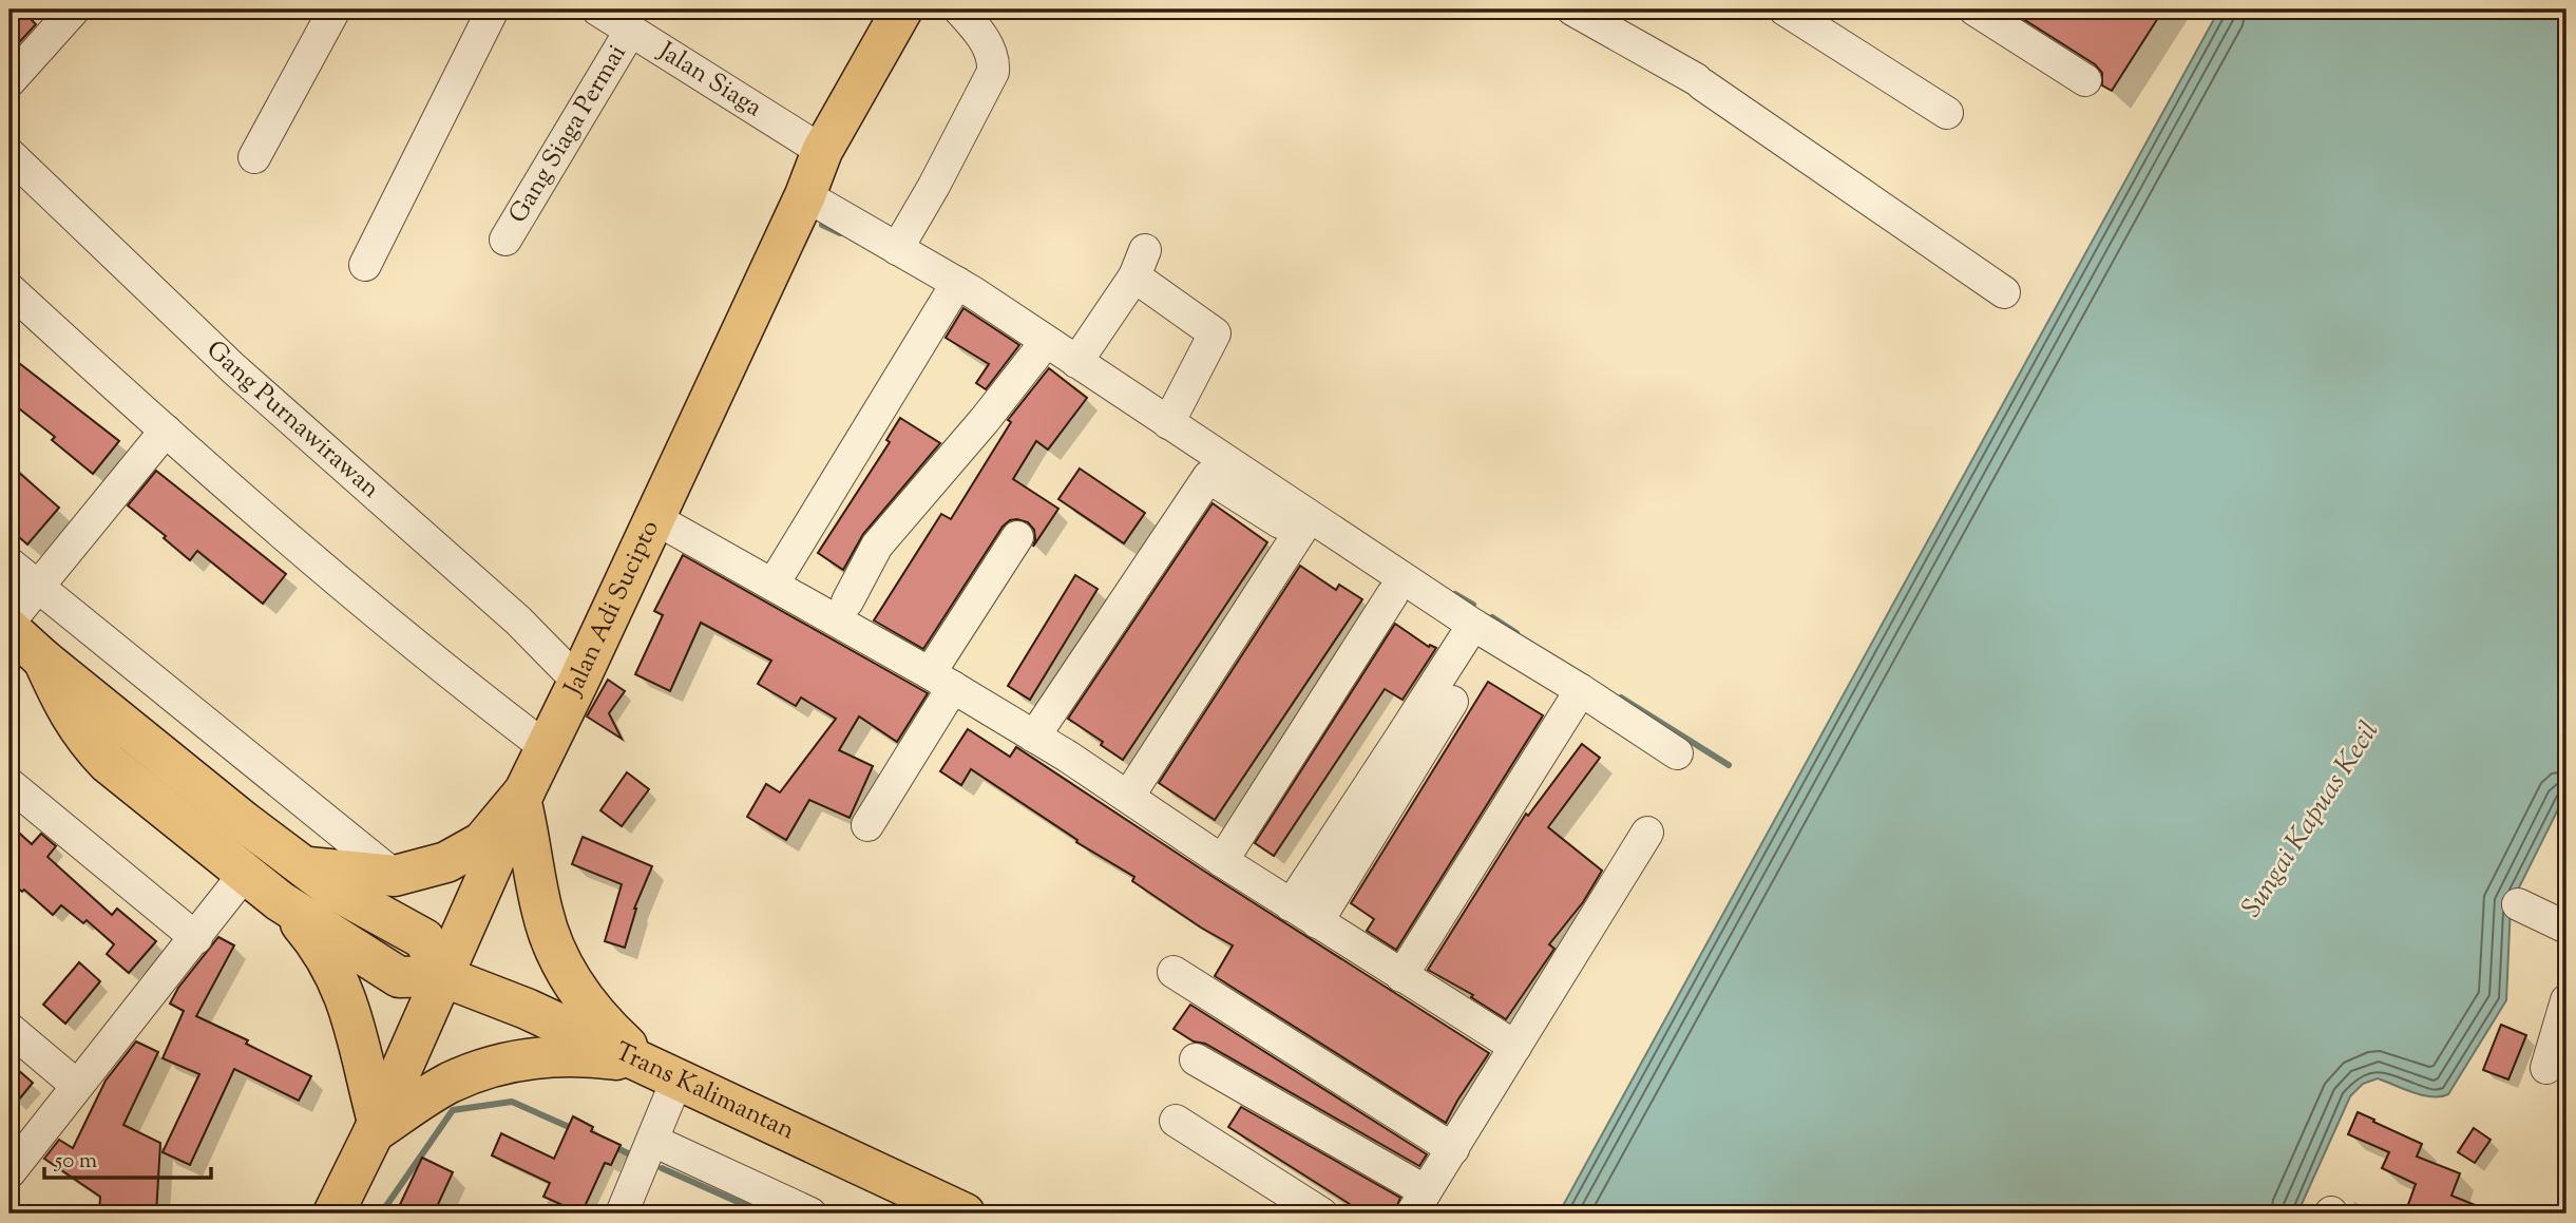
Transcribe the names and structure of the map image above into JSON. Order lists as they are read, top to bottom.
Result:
{
  "streets": {
    "main road": ["Jalan Adi Sucipto", "Trans Kalimantan"],
    "street": ["Jalan Siaga", "Gang Siaga Permai", "Gang Purnawirawan"]
  },
  "crossings": [
    ["Jalan Siaga", "Gang Siaga Permai"],
    ["Jalan Siaga", "Jalan Adi Sucipto"],
    ["Gang Purnawirawan", "Jalan Adi Sucipto"],
    ["Jalan Adi Sucipto", "Trans Kalimantan"]
  ],
  "water": ["Sungai Kapuas Kecil"],
  "scale_bar": "50 m"
}
